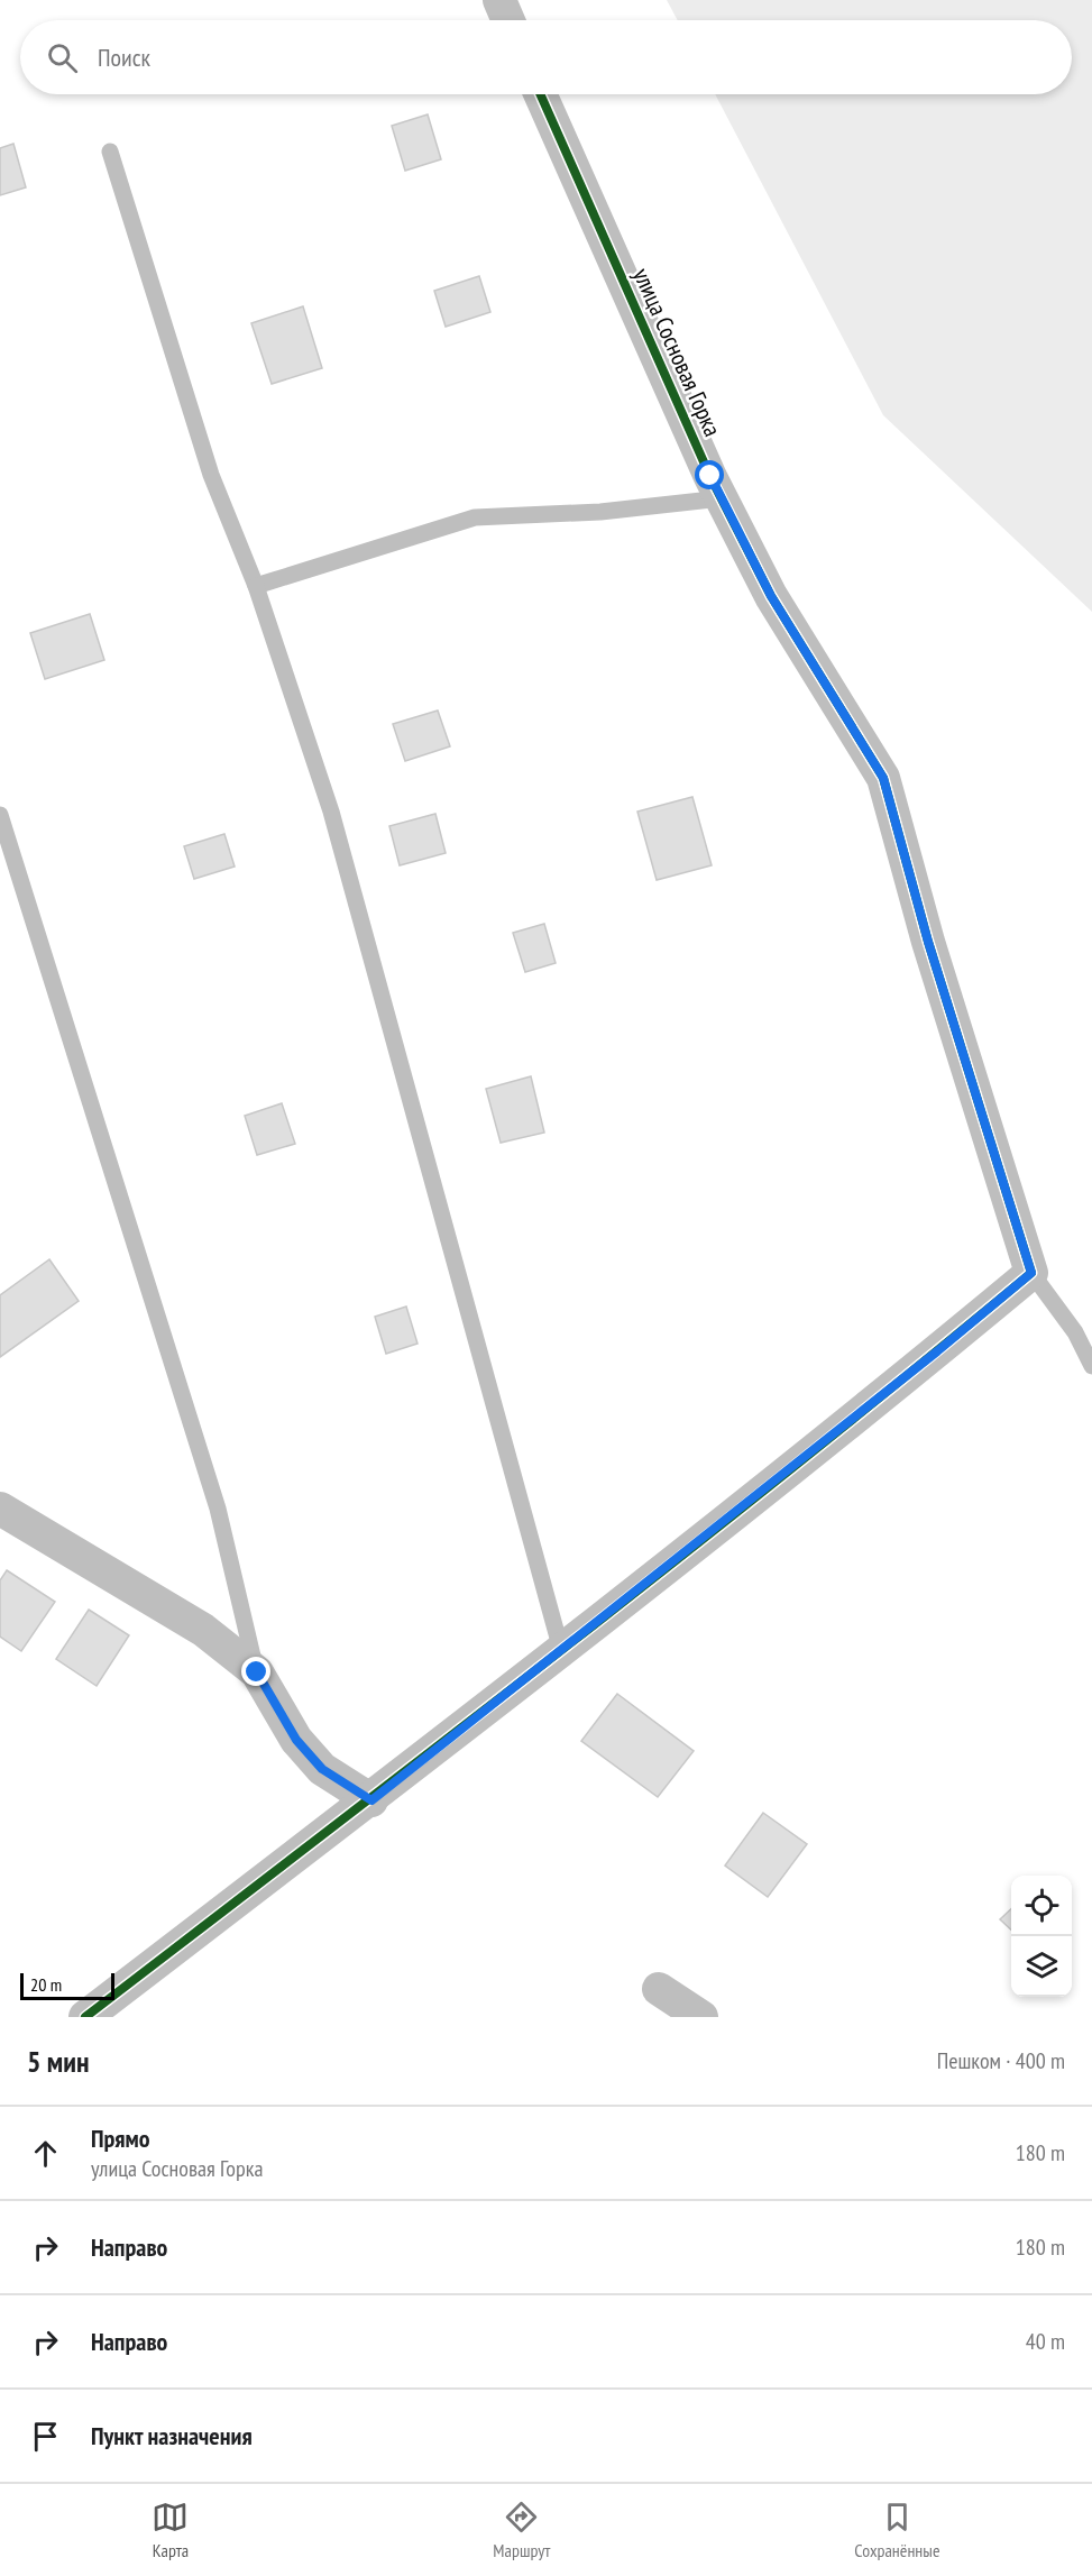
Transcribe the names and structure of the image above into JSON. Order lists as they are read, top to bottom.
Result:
{
  "streets": {
    "street": ["улица Сосновая Горка"]
  },
  "scale_bar": "20 m",
  "page": {
    "search": "Поиск",
    "scale": "20 m",
    "heading": ["5 мин", "Пешком · 400 m"],
    "list": [
      ["Прямо", "улица Сосновая Горка", "180 m"],
      ["Направо", "180 m"],
      ["Направо", "40 m"],
      "Пункт назначения"
    ],
    "nav": ["Карта", "Маршрут", "Сохранённые"]
  }
}
